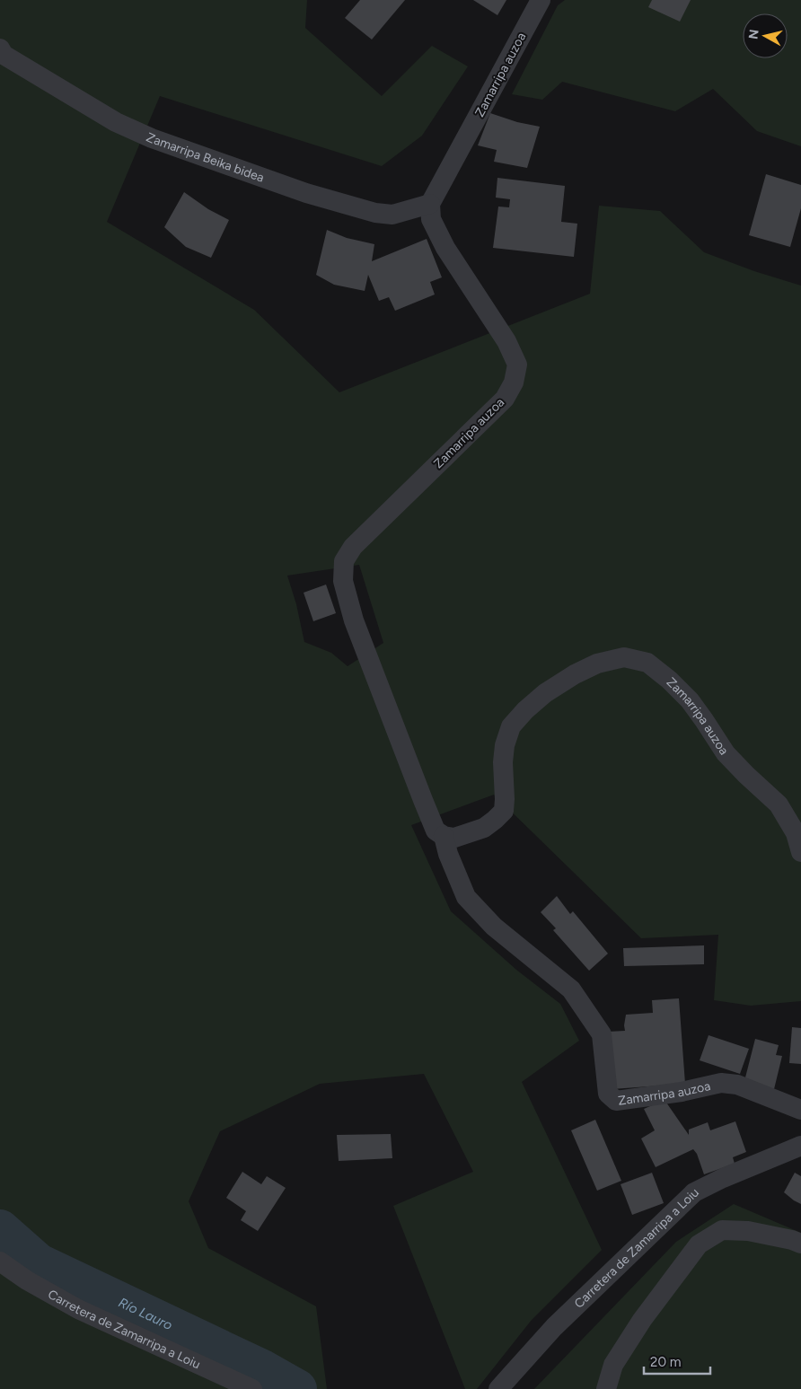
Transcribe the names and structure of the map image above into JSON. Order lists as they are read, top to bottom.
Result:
{
  "streets": {
    "street": ["Zamarripa auzoa", "Zamarripa Beika bidea", "Carretera de Zamarripa a Loiu"]
  },
  "crossings": [
    ["Zamarripa auzoa", "Zamarripa Beika bidea"]
  ],
  "water": ["Río Lauro"],
  "scale_bar": "20 m",
  "north": "left"
}
